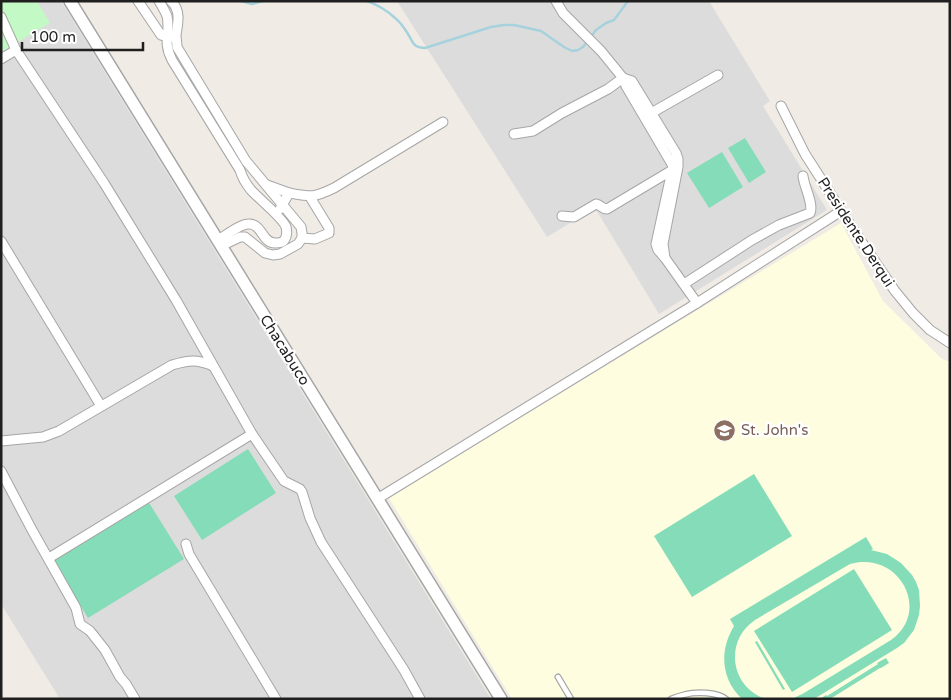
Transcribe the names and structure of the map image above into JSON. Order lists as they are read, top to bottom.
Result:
{
  "streets": {
    "street": ["Presidente Derqui", "Chacabuco"]
  },
  "places": {
    "school or university": ["St. John's"]
  },
  "scale_bar": "100 m"
}
